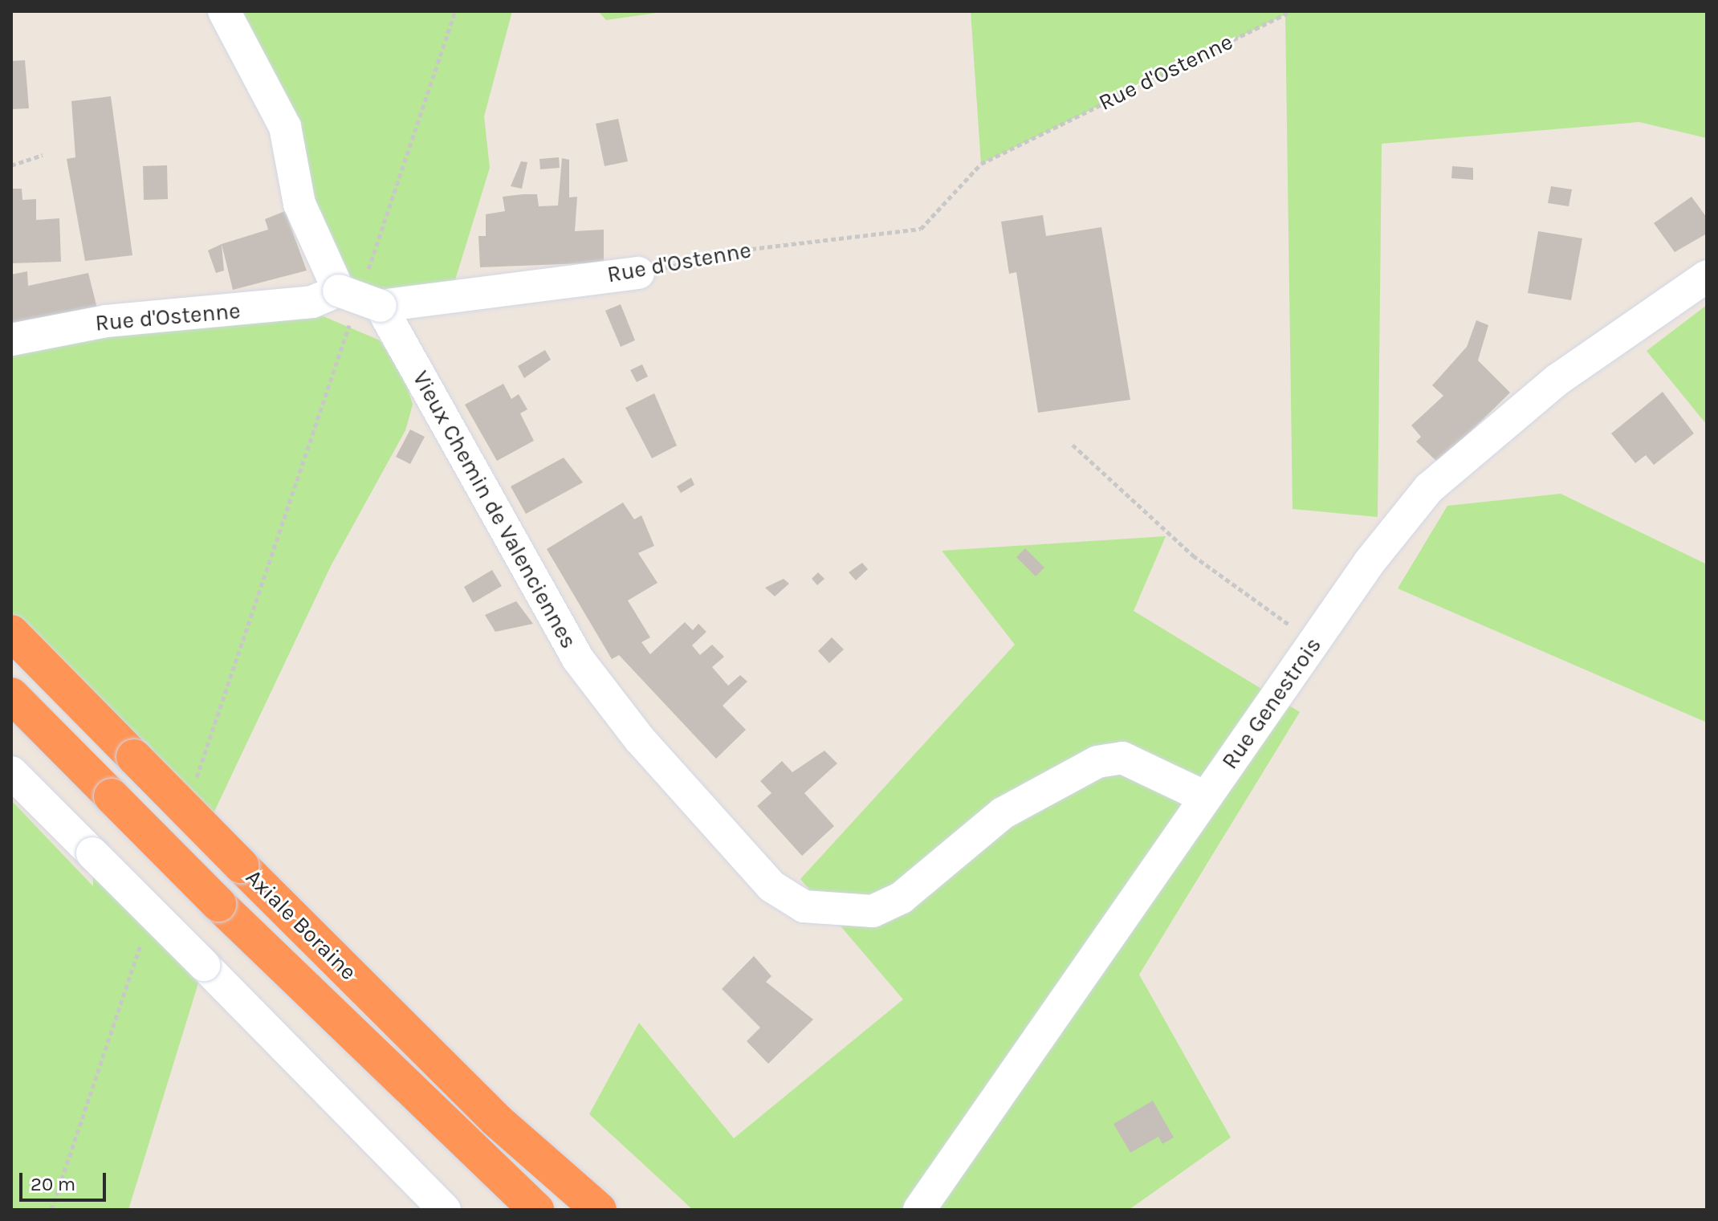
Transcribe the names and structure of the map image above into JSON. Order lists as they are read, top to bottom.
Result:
{
  "streets": {
    "highway": ["Axiale Boraine"],
    "street": ["Rue d'Ostenne", "Vieux Chemin de Valenciennes", "Rue Genestrois"]
  },
  "crossings": [
    ["Rue d'Ostenne", "Vieux Chemin de Valenciennes"],
    ["Vieux Chemin de Valenciennes", "Rue Genestrois"]
  ],
  "scale_bar": "20 m"
}
